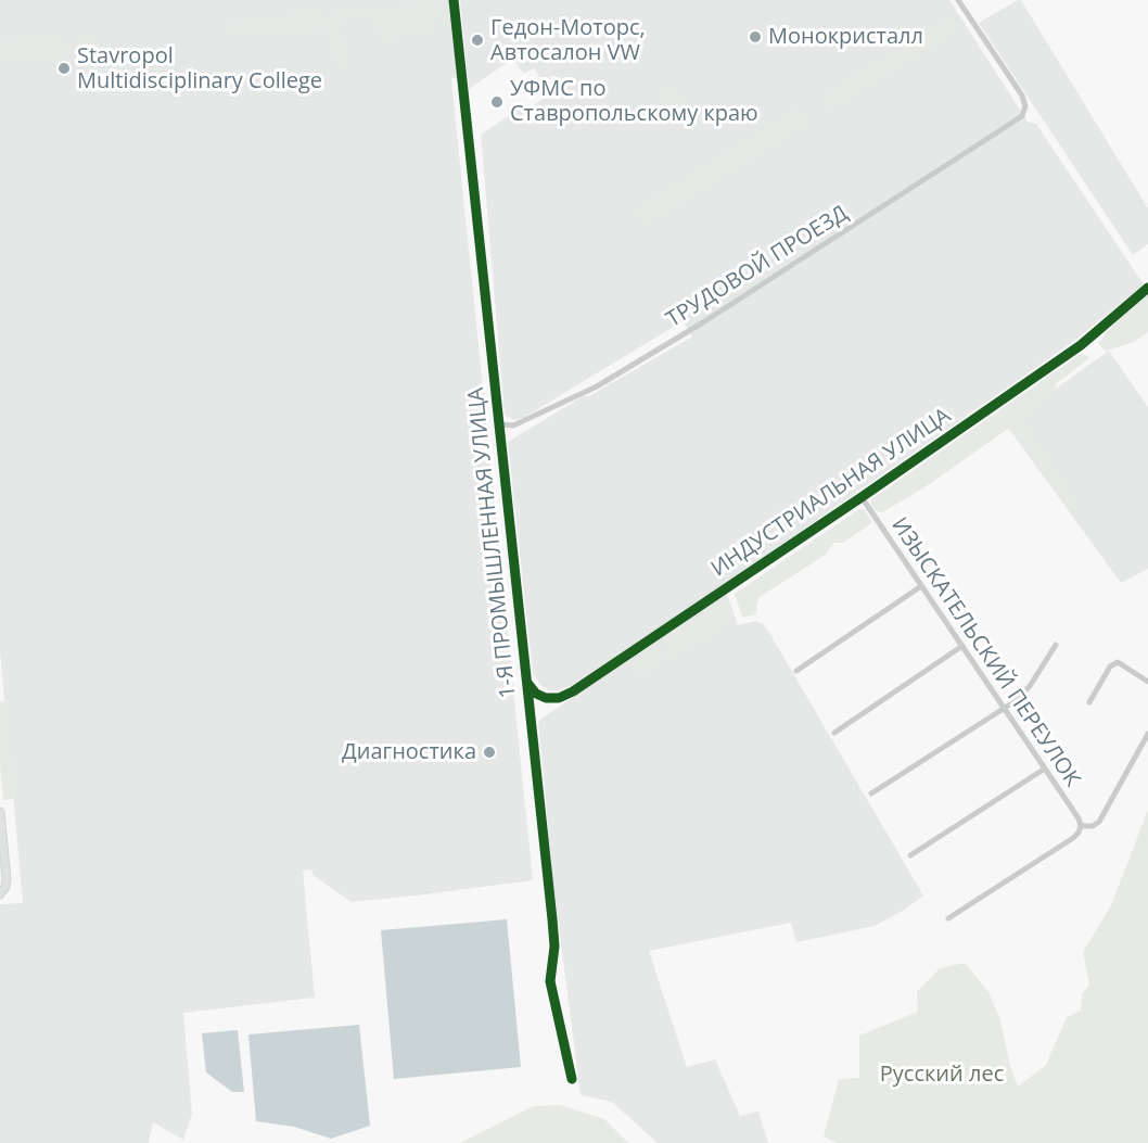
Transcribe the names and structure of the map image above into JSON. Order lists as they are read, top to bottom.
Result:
{
  "streets": {
    "street": [
      "ТРУДОВОЙ ПРОЕЗД",
      "ИНДУСТРИАЛЬНАЯ УЛИЦА",
      "1-Я ПРОМЫШЛЕННАЯ УЛИЦА",
      "ИЗЫСКАТЕЛЬСКИЙ ПЕРЕУЛОК"
    ]
  },
  "crossings": [
    ["ТРУДОВОЙ ПРОЕЗД", "1-Я ПРОМЫШЛЕННАЯ УЛИЦА"],
    ["ИНДУСТРИАЛЬНАЯ УЛИЦА", "1-Я ПРОМЫШЛЕННАЯ УЛИЦА"],
    ["ИНДУСТРИАЛЬНАЯ УЛИЦА", "ИЗЫСКАТЕЛЬСКИЙ ПЕРЕУЛОК"]
  ],
  "parks": ["Русский лес"],
  "places": [
    "Монокристалл",
    "Гедон-Моторс, Автосалон VW",
    "Stavropol Multidisciplinary College",
    "УФМС по Ставропольскому краю",
    "Диагностика"
  ]
}
